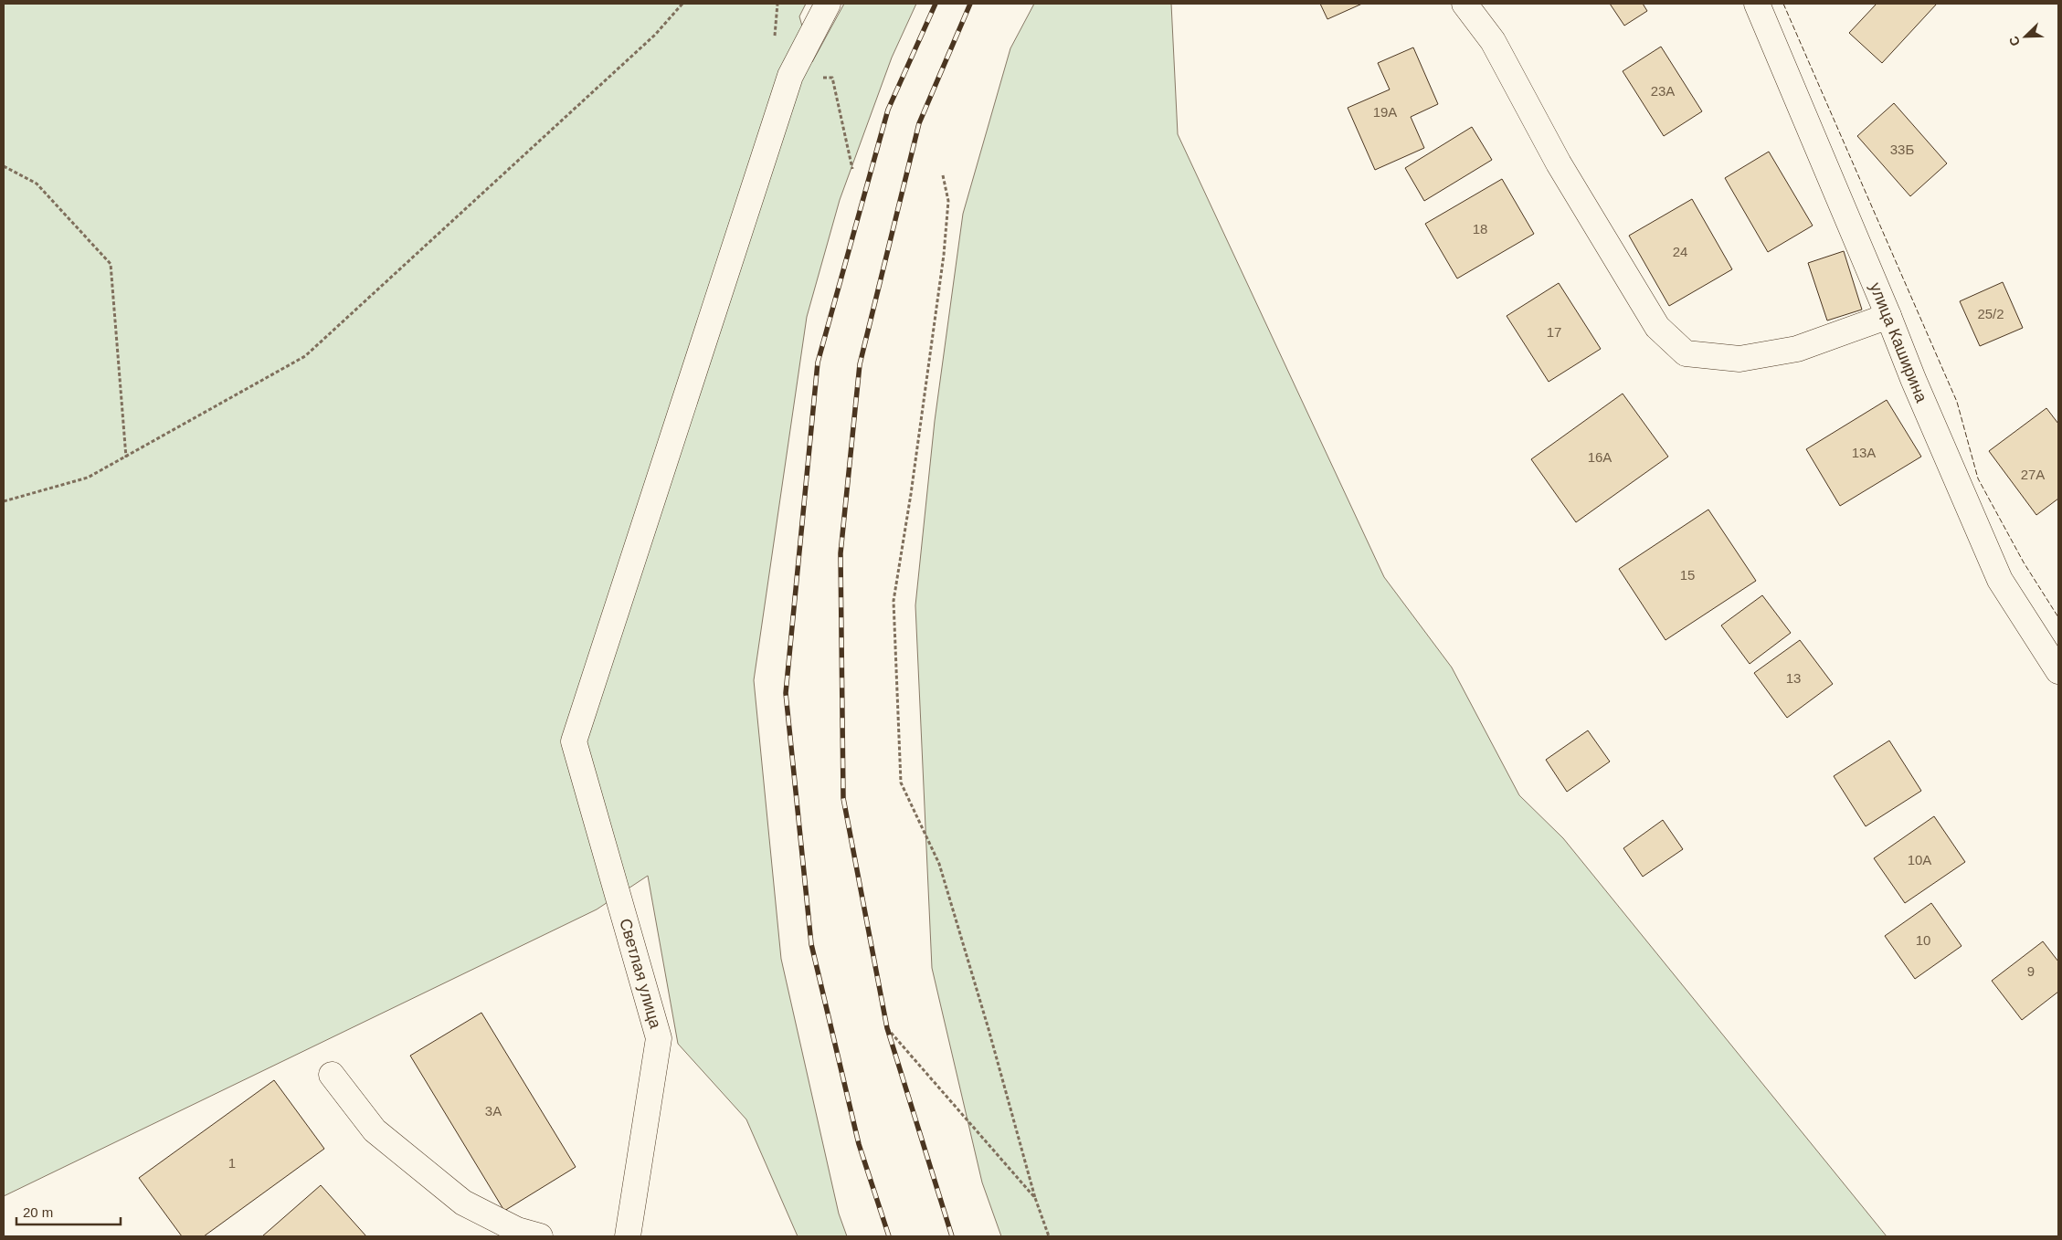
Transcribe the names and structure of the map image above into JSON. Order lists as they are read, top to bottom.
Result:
{
  "streets": {
    "street": ["улица Каширина", "Светлая улица"]
  },
  "house_numbers": [
    "23А",
    "19А",
    "33Б",
    "18",
    "24",
    "25/2",
    "17",
    "13А",
    "16А",
    "27А",
    "15",
    "13",
    "10А",
    "10",
    "9",
    "3А",
    "1"
  ],
  "scale_bar": "20 m",
  "north": "bottom left"
}
